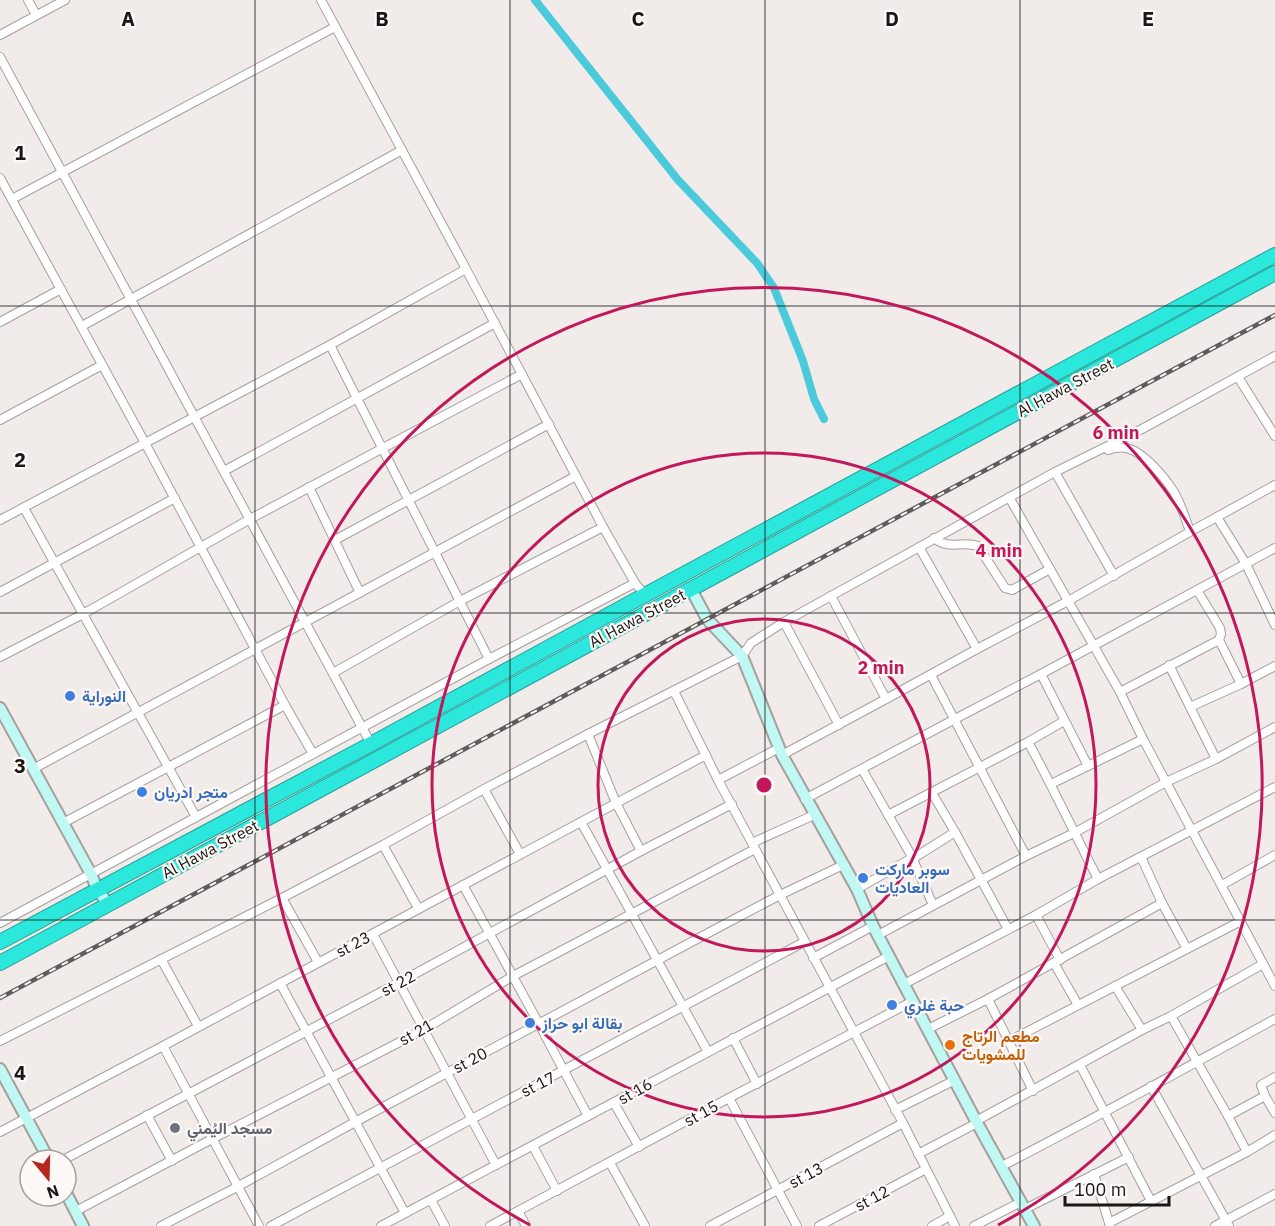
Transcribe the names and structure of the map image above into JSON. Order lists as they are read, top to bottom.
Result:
{
  "streets": {
    "highway": ["Al Hawa Street"],
    "street": [
      "st 23",
      "st 22",
      "st 21",
      "st 20",
      "st 17",
      "st 16",
      "st 15",
      "st 13",
      "st 12"
    ]
  },
  "places": [
    "النوراية",
    "متجر ادريان",
    "سوبر ماركت العاديات",
    "حبة غلري",
    "بقالة ابو حراز",
    "مطعم الرتاج للمشويات",
    "مسجد اليُمني"
  ],
  "scale_bar": "100 m",
  "north": "bottom",
  "grid": {
    "columns": [
      "A",
      "B",
      "C",
      "D",
      "E"
    ],
    "rows": [
      "1",
      "2",
      "3",
      "4"
    ]
  },
  "rings": ["6 min", "4 min", "2 min"]
}
